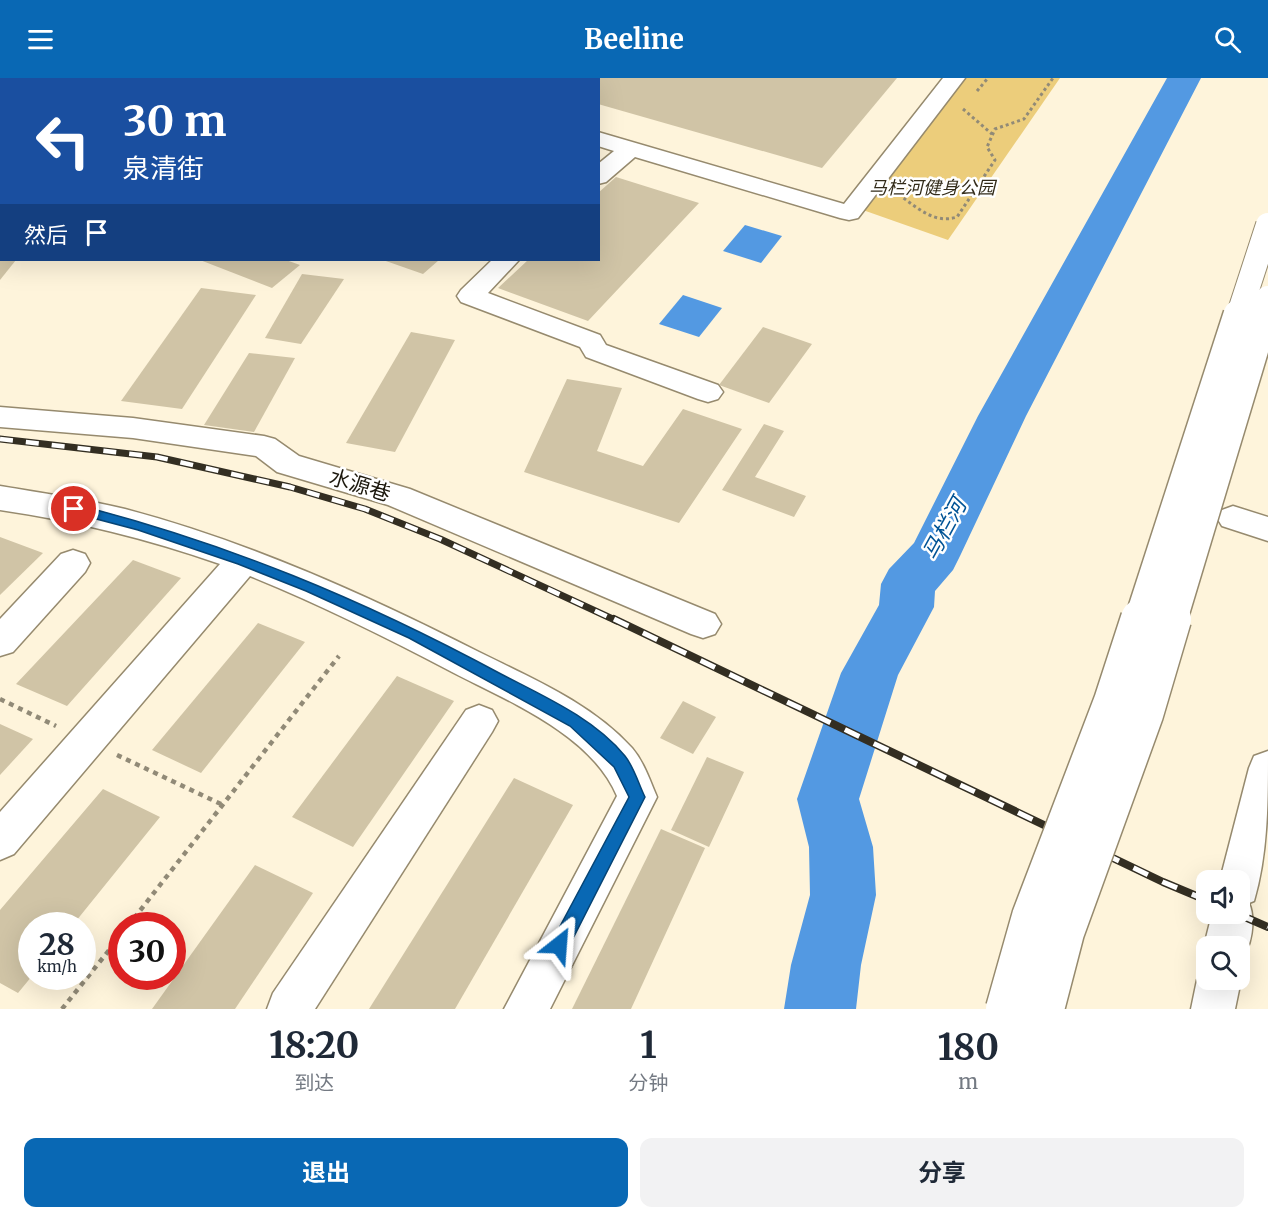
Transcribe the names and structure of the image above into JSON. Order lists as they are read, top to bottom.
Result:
{
  "streets": {
    "main road": ["水源巷"]
  },
  "water": ["马栏河"],
  "parks": ["马栏河健身公园"],
  "page": {
    "header": "Beeline",
    "turn": ["30 m", "泉清街"],
    "then": "然后",
    "speed": "28 km/h",
    "limit": "30",
    "eta": [
      "18:20",
      "到达",
      "1",
      "分钟",
      "180",
      "m"
    ],
    "buttons": ["退出", "分享"]
  }
}
